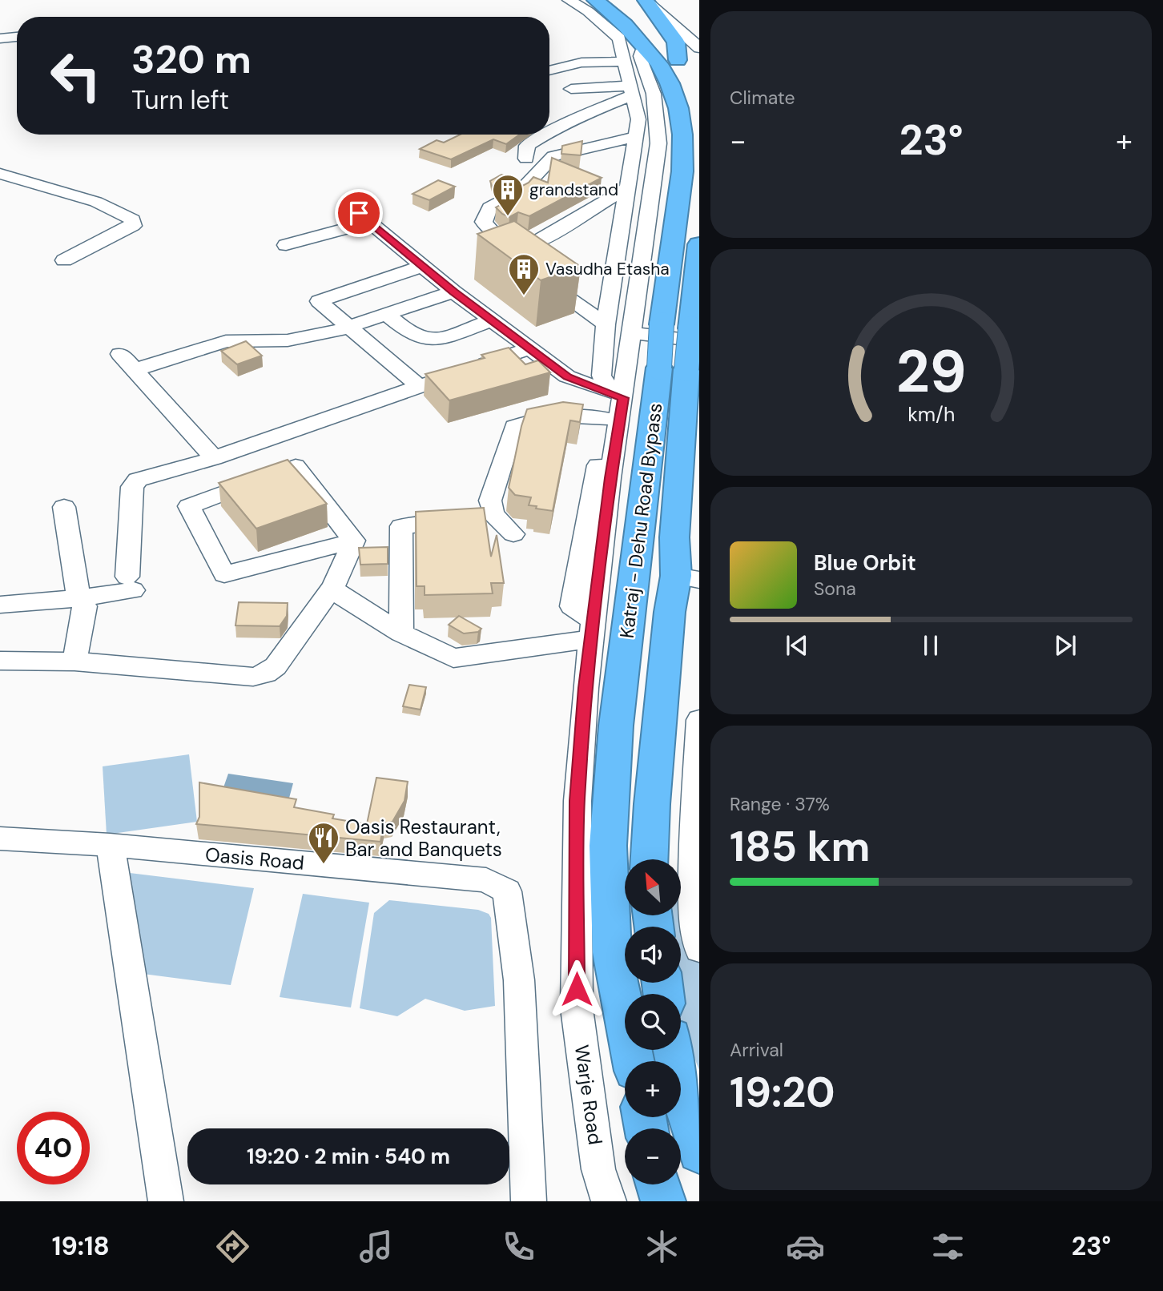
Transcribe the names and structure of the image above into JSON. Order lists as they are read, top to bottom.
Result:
{
  "streets": {
    "highway": ["Katraj - Dehu Road Bypass"],
    "street": ["Oasis Road", "Warje Road"]
  },
  "crossings": [
    ["Katraj - Dehu Road Bypass", "Warje Road"]
  ],
  "places": {
    "building": ["grandstand", "Vasudha Etasha"],
    "restaurant": ["Oasis Restaurant, Bar and Banquets"]
  },
  "north": "top left",
  "page": {
    "tile": [
      "Climate",
      ["Range · 37%", "185 km"],
      ["Arrival", "19:20"]
    ],
    "turn": ["320 m", "Turn left"],
    "heat": ["−", "23°", "+"],
    "song": ["Blue Orbit", "Sona"],
    "map_buttons": ["+", "−"],
    "limit": "40",
    "trip": "19:20 · 2 min · 540 m",
    "tabs": ["19:18", "23°"],
    "gauge": ["29", "km/h"]
  }
}
